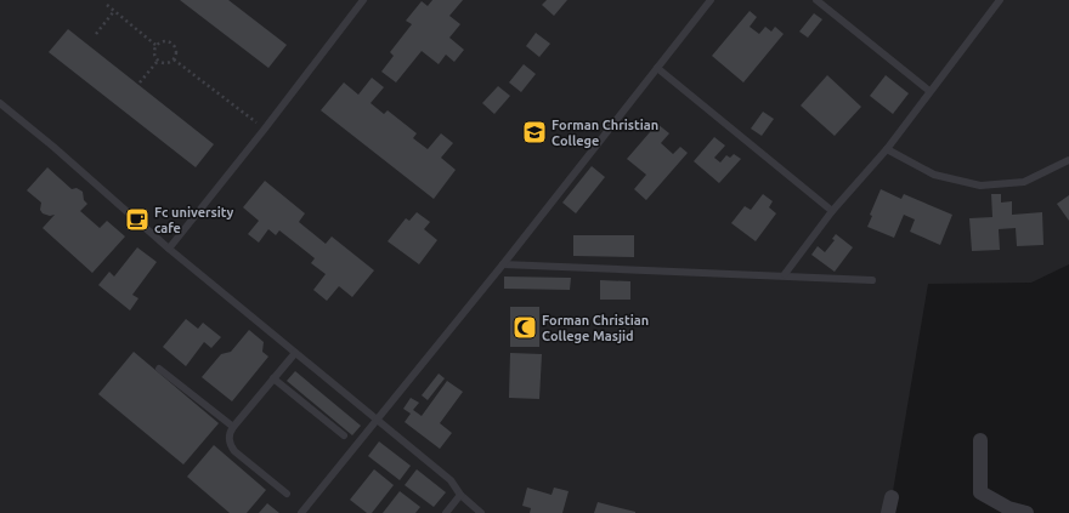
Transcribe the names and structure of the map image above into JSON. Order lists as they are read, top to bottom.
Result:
{
  "places": {
    "school or university": ["Forman Christian College"],
    "cafe": ["Fc university cafe"],
    "mosque": ["Forman Christian College Masjid"]
  }
}
